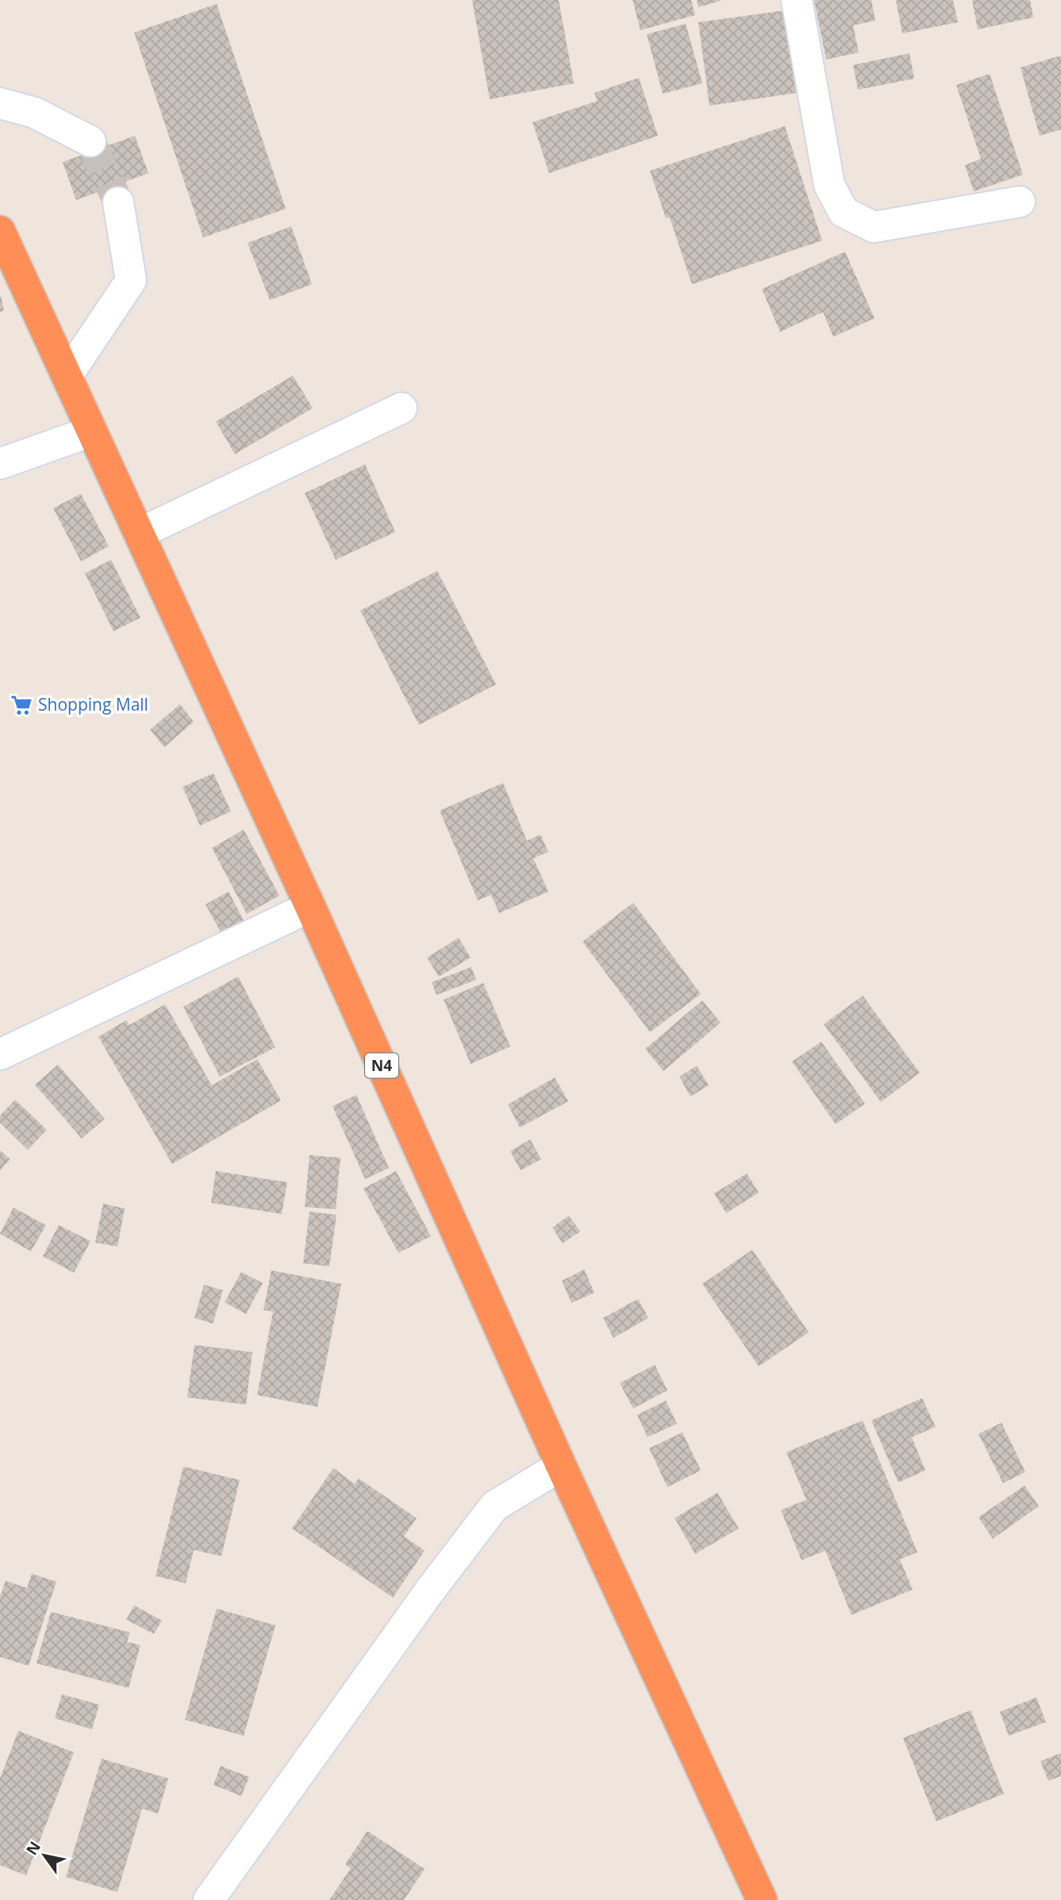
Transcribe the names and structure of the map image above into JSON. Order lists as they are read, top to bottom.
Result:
{
  "streets": {
    "highway": ["N4"]
  },
  "places": {
    "supermarket": ["Shopping Mall"]
  },
  "north": "top left"
}
